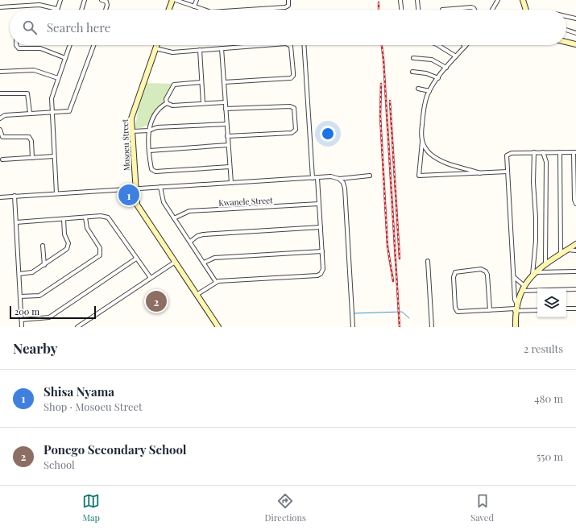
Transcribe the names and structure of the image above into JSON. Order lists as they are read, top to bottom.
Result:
{
  "streets": {
    "street": ["Mosoeu Street", "Kwanele Street"]
  },
  "scale_bar": "200 m",
  "page": {
    "search": "Search here",
    "pins": ["1", "2"],
    "scale": "200 m",
    "heading": ["Nearby", "2 results"],
    "list": [
      {
        "mark": "1",
        "name": "Shisa Nyama",
        "note": "Shop · Mosoeu Street",
        "value": "480 m"
      },
      {
        "mark": "2",
        "name": "Ponego Secondary School",
        "note": "School",
        "value": "550 m"
      }
    ],
    "nav": ["Map", "Directions", "Saved"]
  }
}
